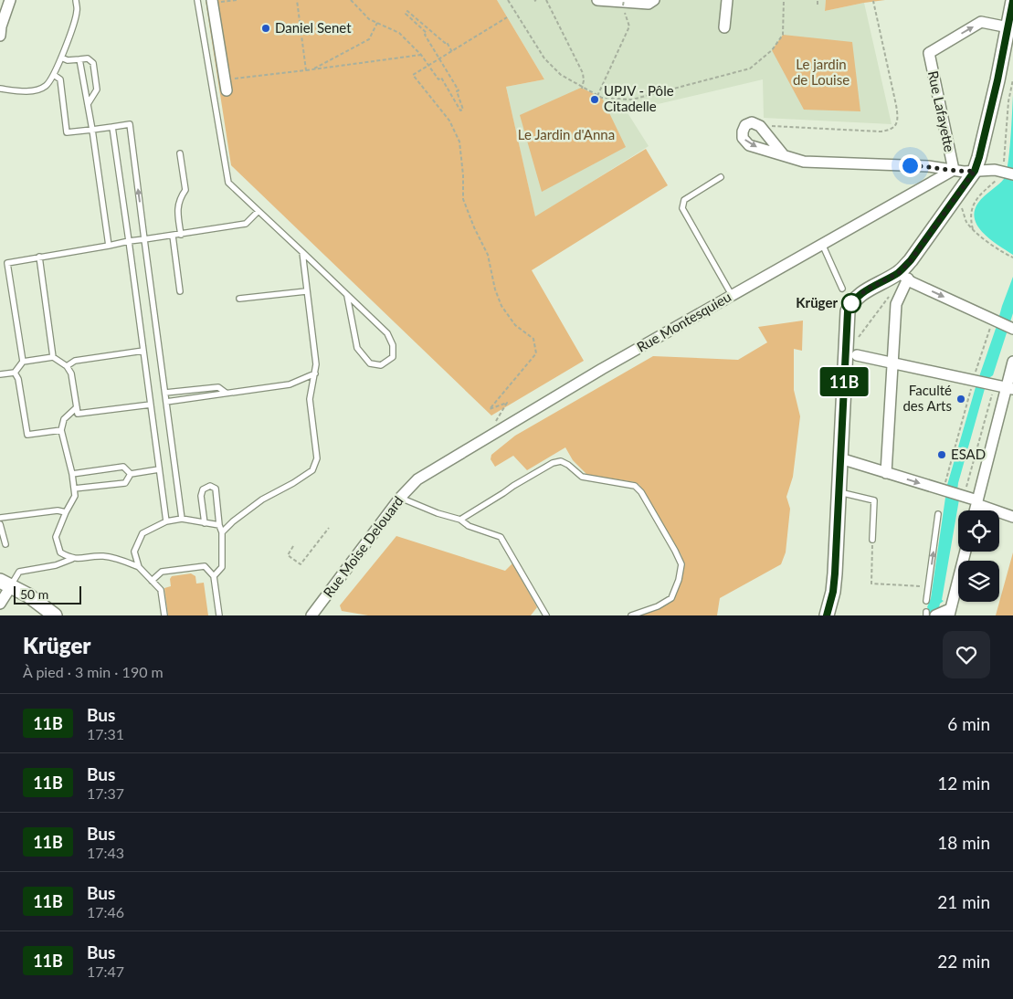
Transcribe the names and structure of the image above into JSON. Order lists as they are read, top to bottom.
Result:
{
  "streets": {
    "street": ["Rue Lafayette", "Rue Montesquieu", "Rue Moise Delouard"]
  },
  "crossings": [
    ["Rue Lafayette", "Rue Montesquieu"],
    ["Rue Montesquieu", "Rue Moise Delouard"]
  ],
  "parks": ["Le jardin de Louise", "Le Jardin d'Anna"],
  "places": [
    "Daniel Senet",
    "UPJV - Pôle Citadelle",
    "Krüger",
    "Faculté des Arts",
    "ESAD"
  ],
  "lines": ["bus line 11B"],
  "scale_bar": "50 m",
  "page": {
    "on_map": "11B",
    "scale": "50 m",
    "heading": ["Krüger", "À pied · 3 min · 190 m"],
    "list": [
      {
        "mark": "11B",
        "name": "Bus",
        "note": "17:31",
        "value": "6 min"
      },
      {
        "mark": "11B",
        "name": "Bus",
        "note": "17:37",
        "value": "12 min"
      },
      {
        "mark": "11B",
        "name": "Bus",
        "note": "17:43",
        "value": "18 min"
      },
      {
        "mark": "11B",
        "name": "Bus",
        "note": "17:46",
        "value": "21 min"
      },
      {
        "mark": "11B",
        "name": "Bus",
        "note": "17:47",
        "value": "22 min"
      }
    ]
  }
}
